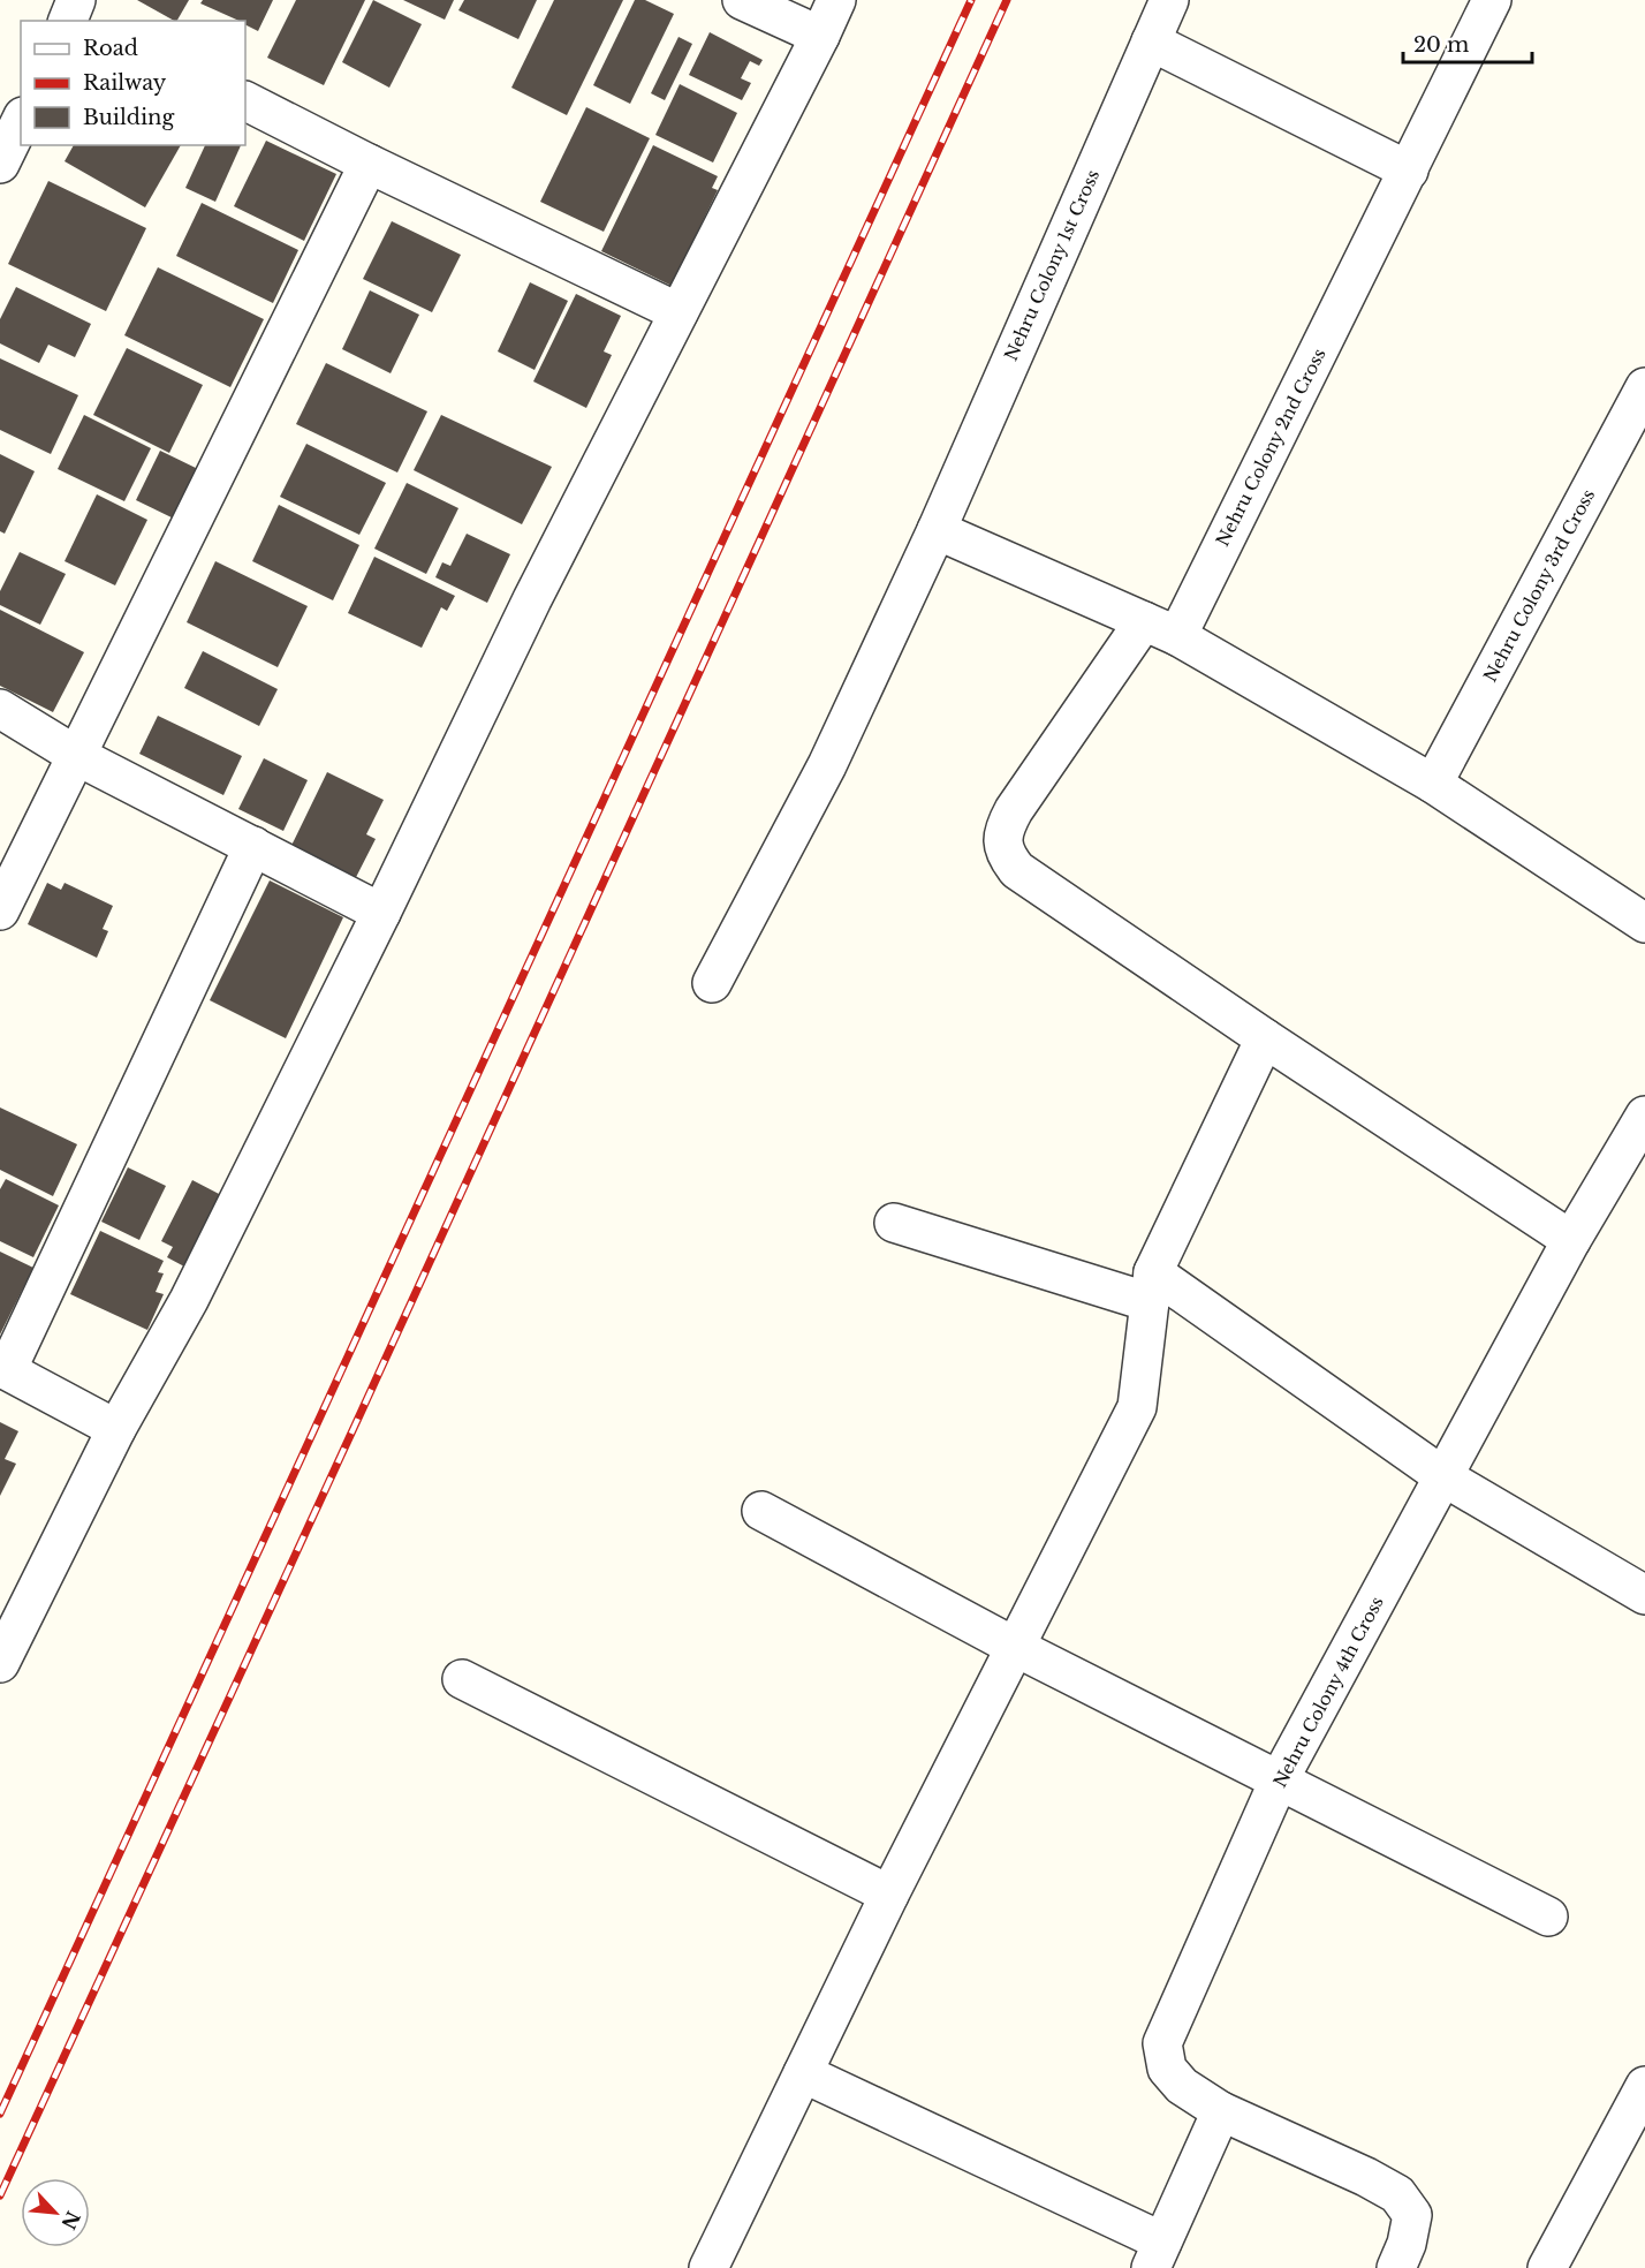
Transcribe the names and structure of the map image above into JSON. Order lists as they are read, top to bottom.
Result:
{
  "streets": {
    "street": [
      "Nehru Colony 1st Cross",
      "Nehru Colony 2nd Cross",
      "Nehru Colony 3rd Cross",
      "Nehru Colony 4th Cross"
    ]
  },
  "legend": ["Road", "Railway", "Building"],
  "scale_bar": "20 m",
  "north": "bottom right"
}
